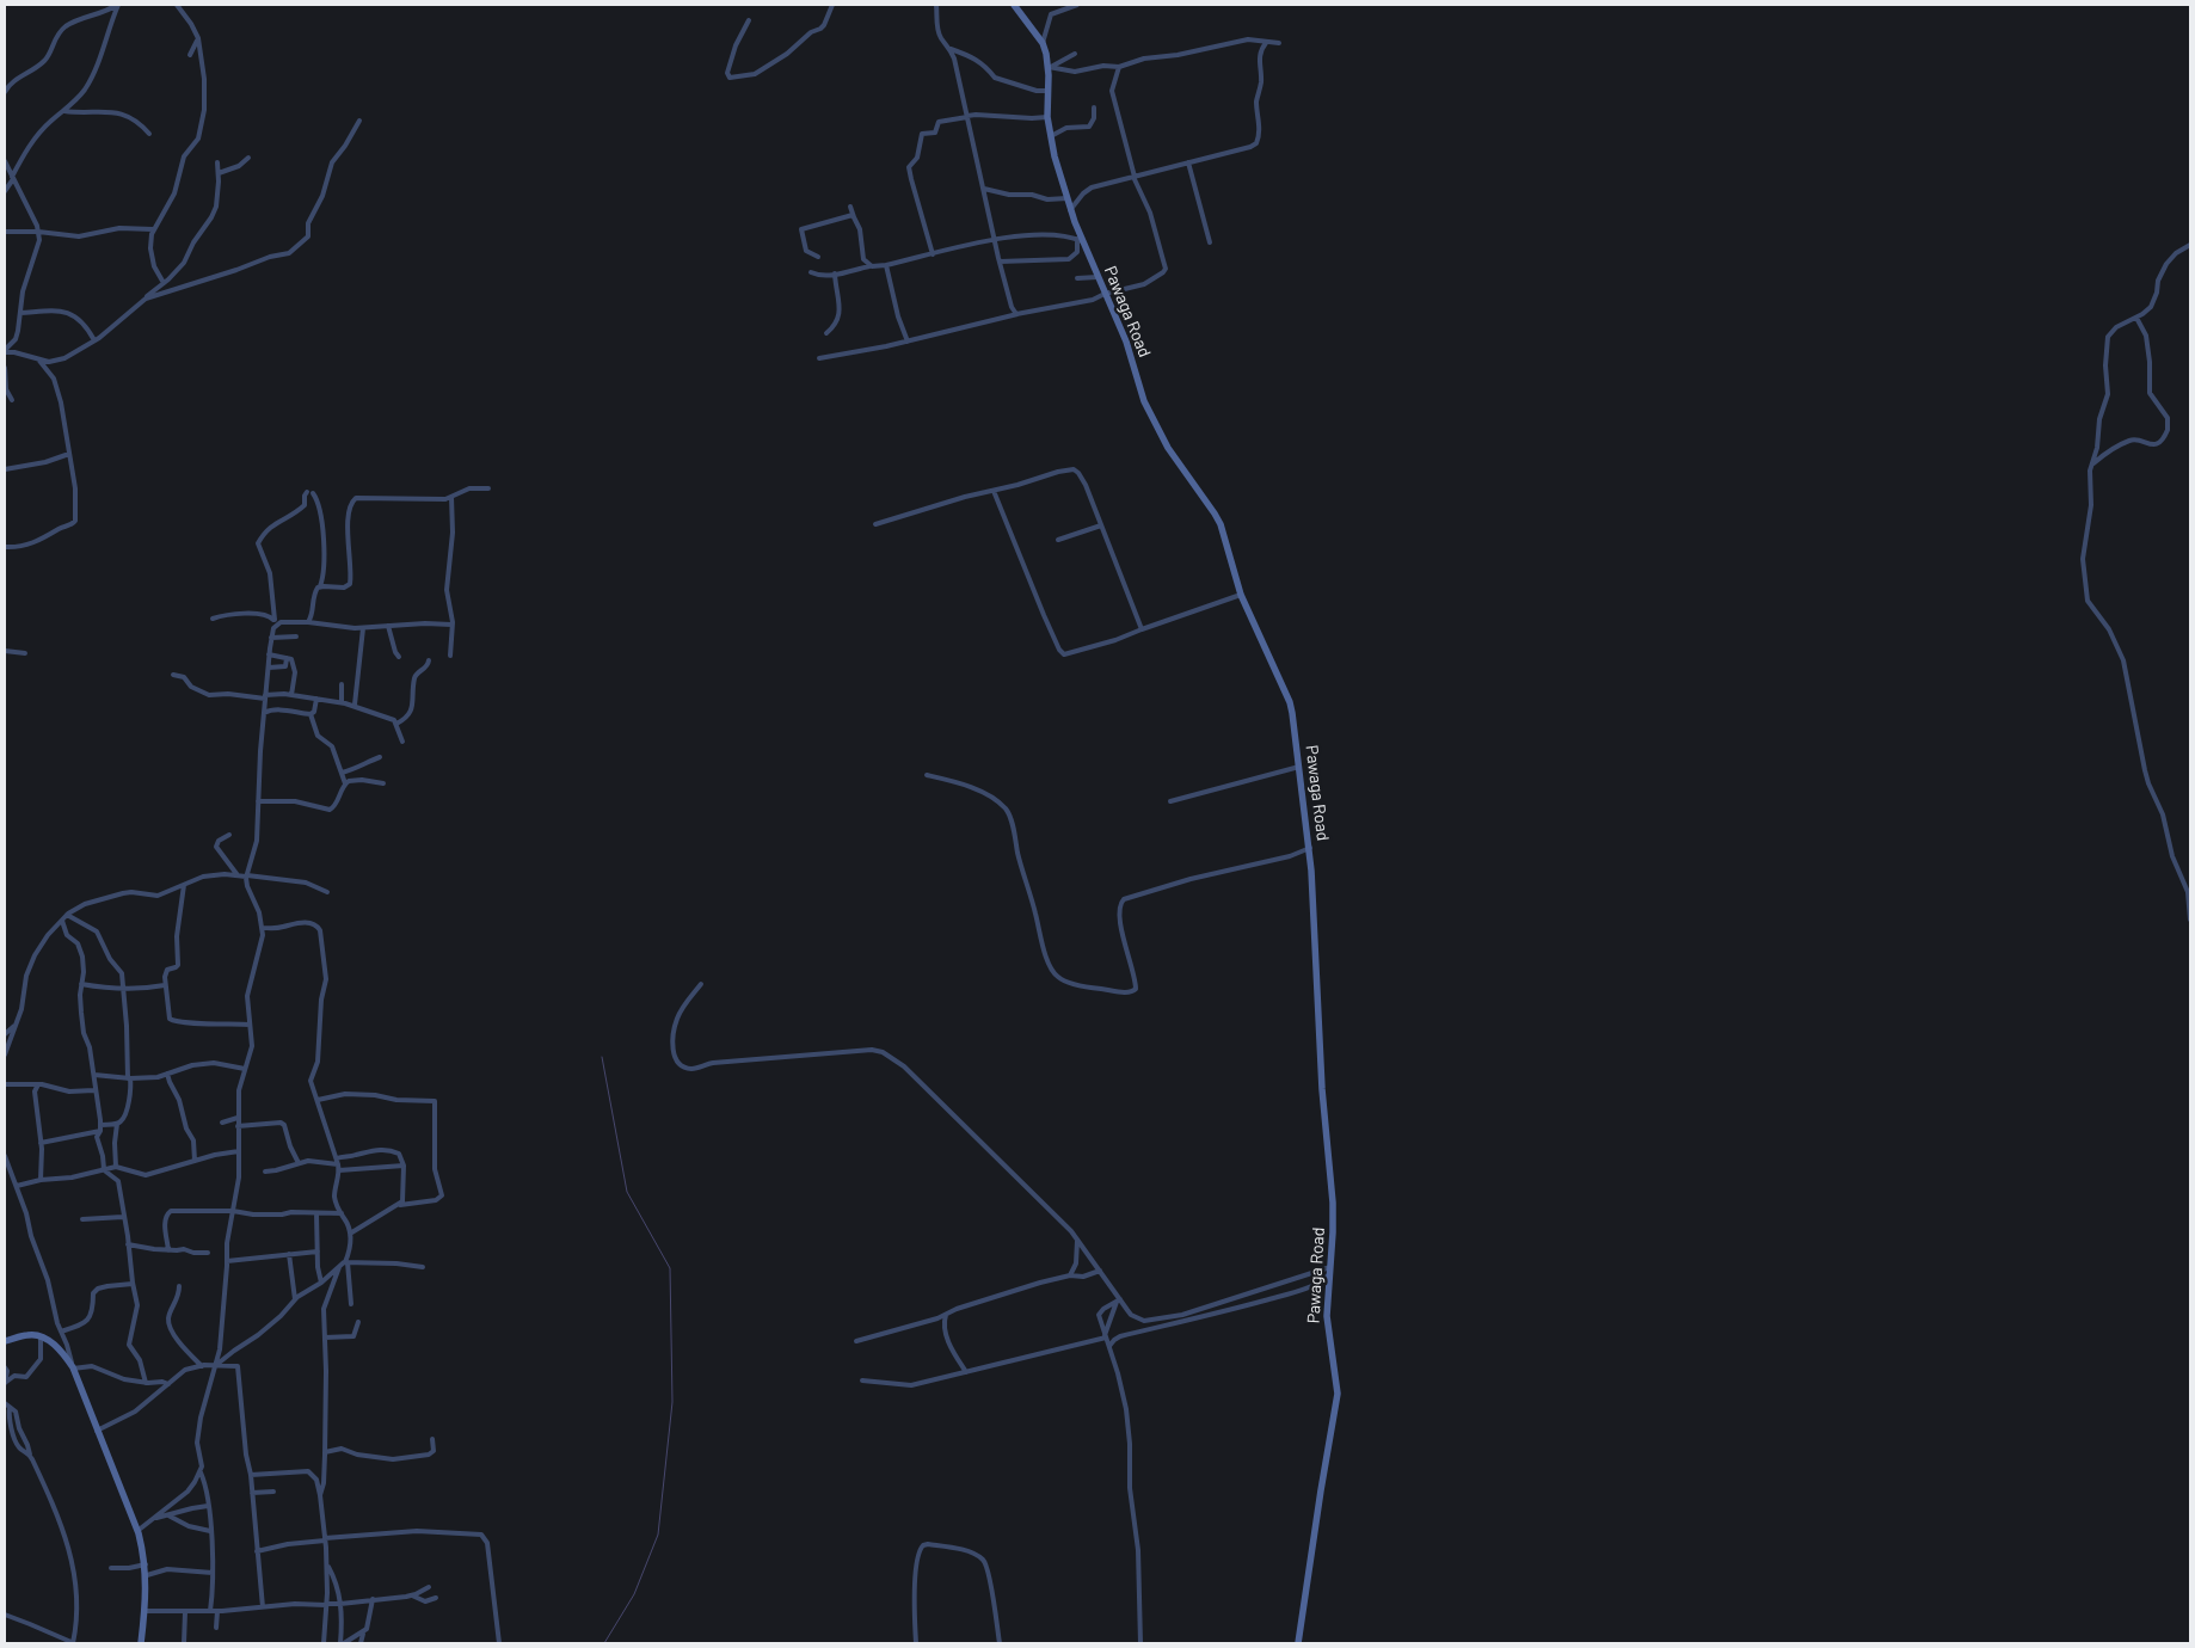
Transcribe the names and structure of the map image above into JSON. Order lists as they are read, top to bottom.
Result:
{
  "streets": {
    "main road": ["Pawaga Road"]
  }
}
